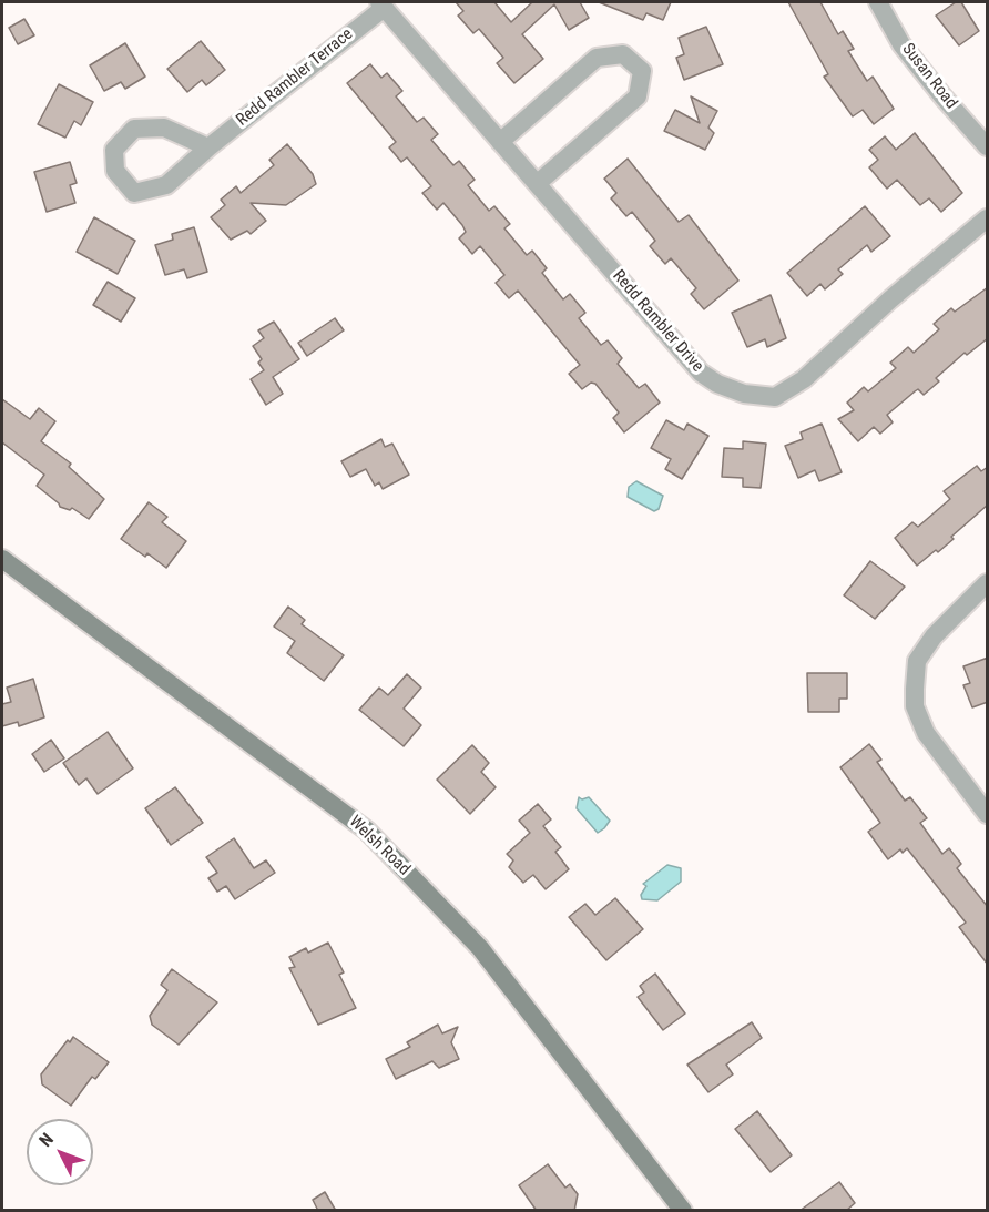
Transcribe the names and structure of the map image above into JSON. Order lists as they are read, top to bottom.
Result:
{
  "streets": {
    "main road": ["Welsh Road"],
    "street": ["Susan Road", "Redd Rambler Terrace", "Redd Rambler Drive"]
  },
  "crossings": [
    ["Redd Rambler Terrace", "Redd Rambler Drive"]
  ],
  "north": "top left"
}
